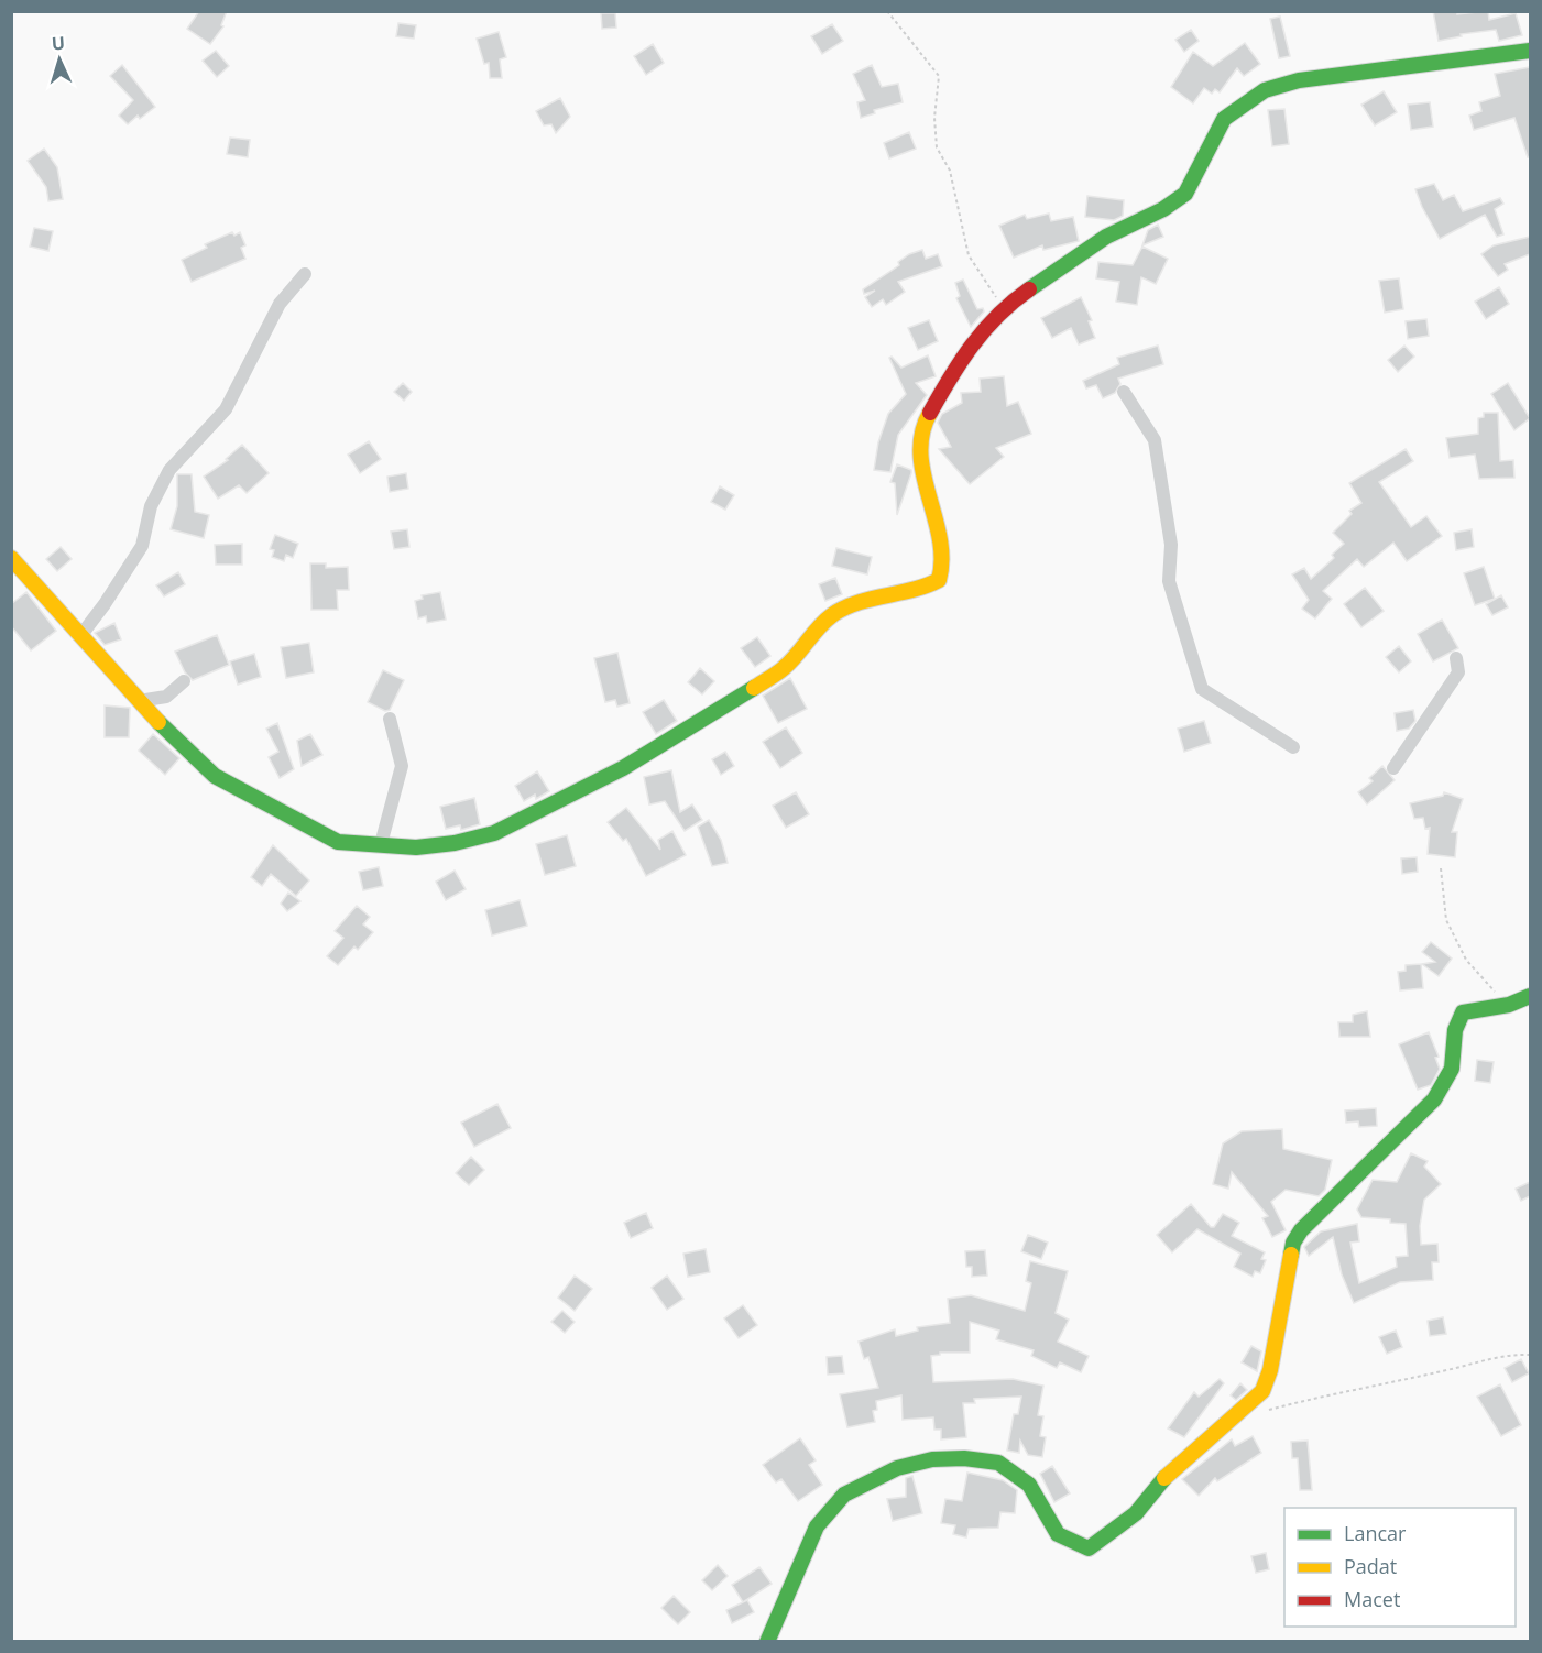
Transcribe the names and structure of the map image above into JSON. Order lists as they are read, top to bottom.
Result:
{
  "legend": ["Lancar", "Padat", "Macet"],
  "north": "top"
}
